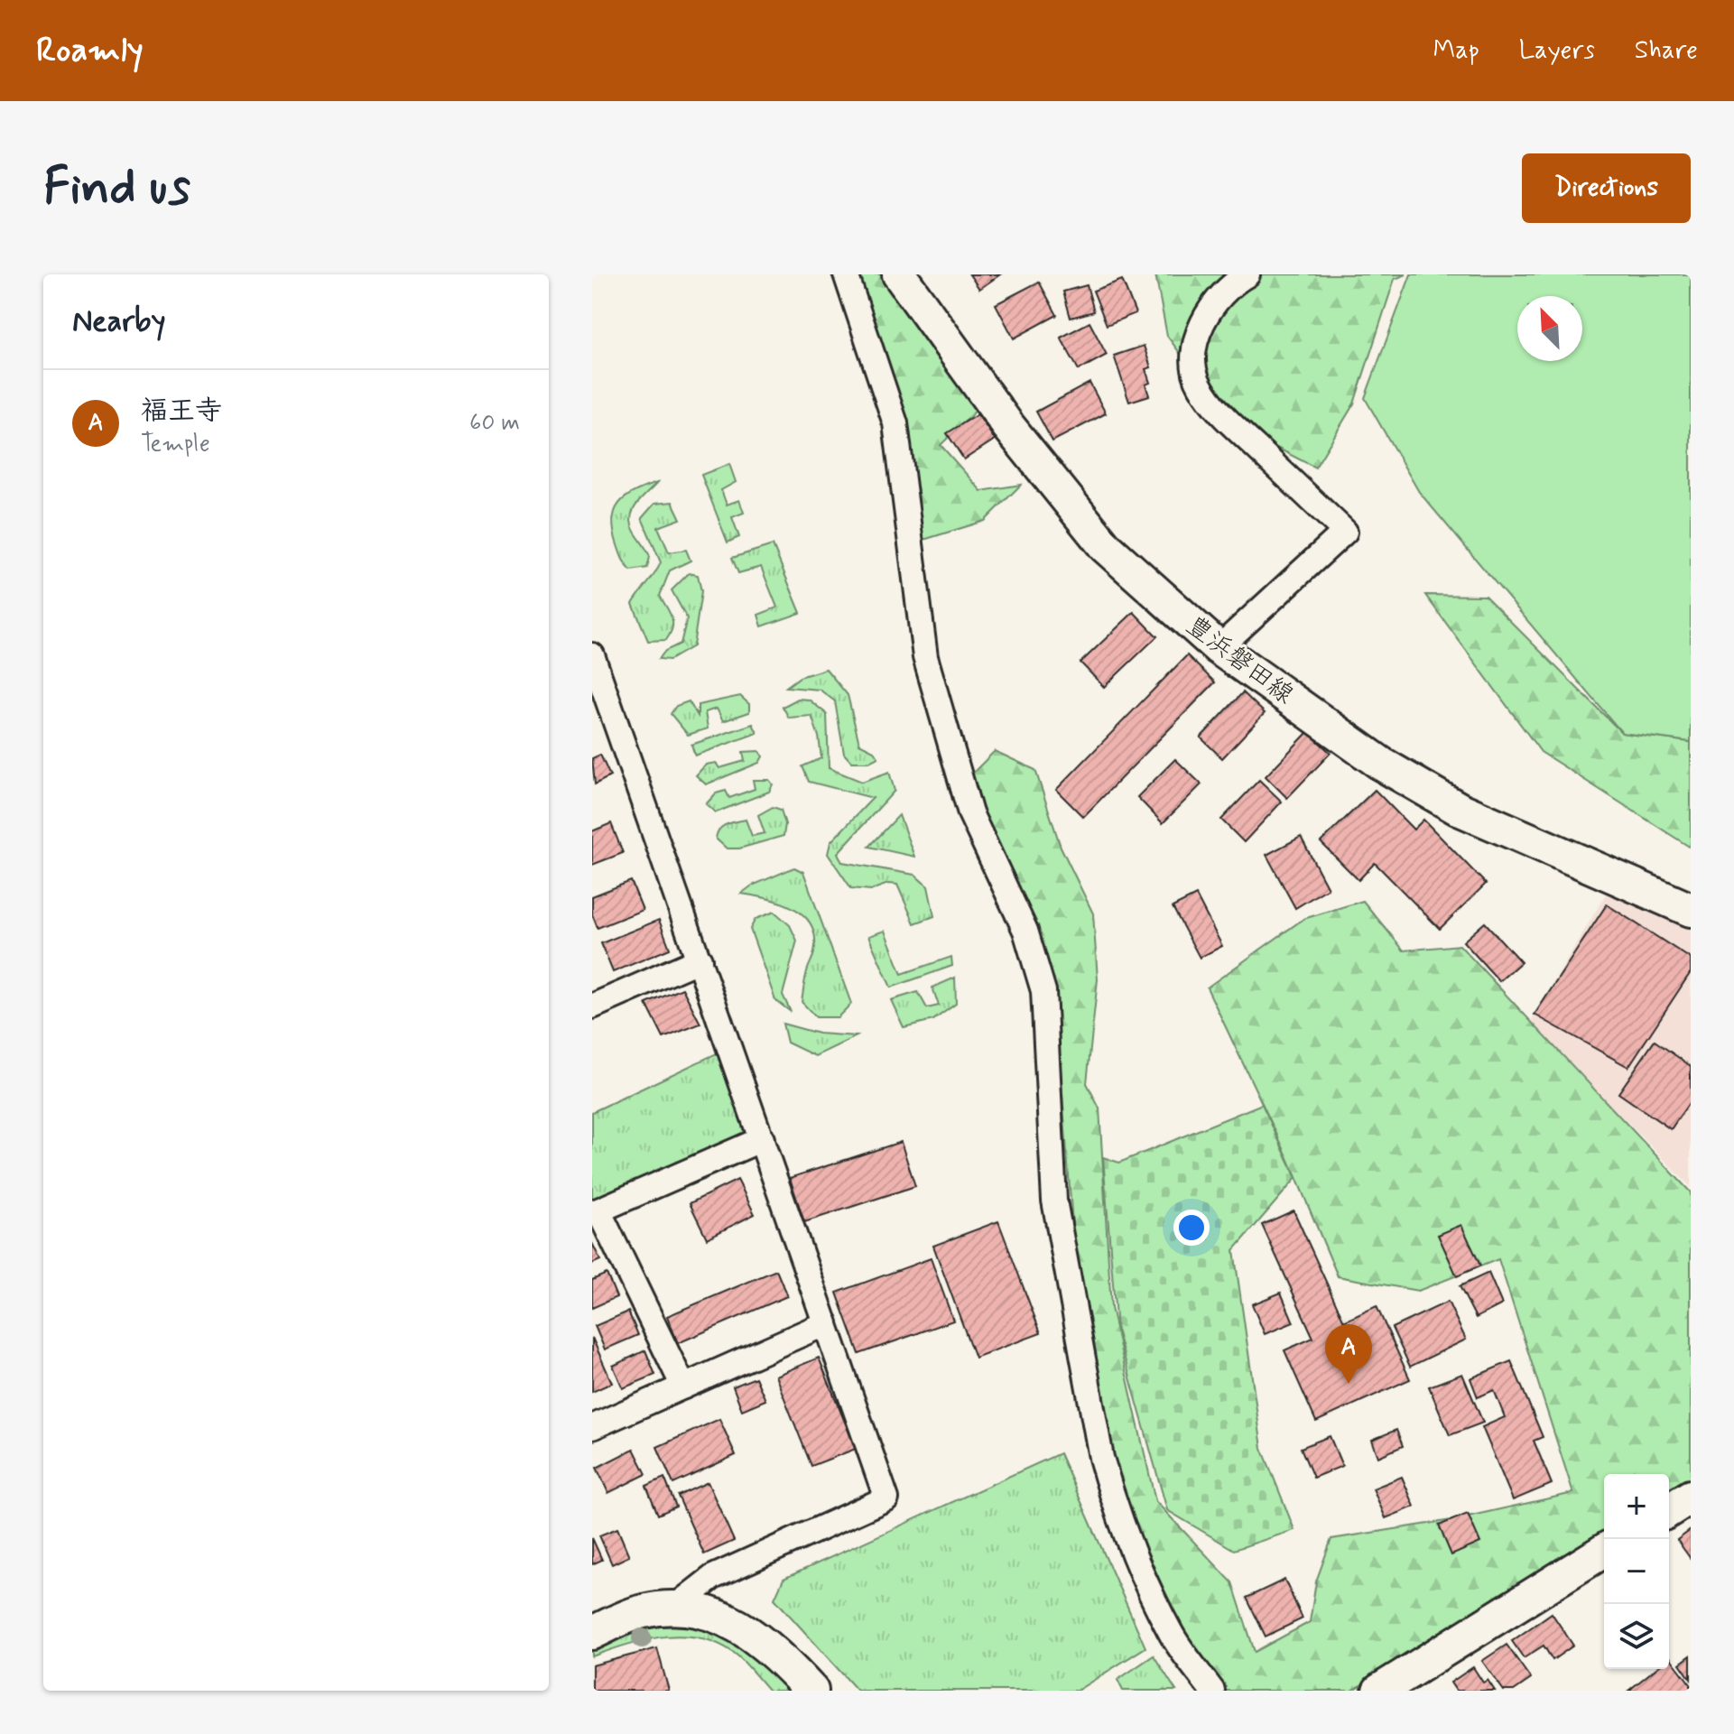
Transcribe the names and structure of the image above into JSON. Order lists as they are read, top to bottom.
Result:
{
  "streets": {
    "main road": ["豊浜磐田線"]
  },
  "north": "top left",
  "page": {
    "header": "Roamly",
    "nav": ["Map", "Layers", "Share"],
    "buttons": "Directions",
    "title": "Find us",
    "heading": "Nearby",
    "list": [
      {
        "mark": "A",
        "name": "福王寺",
        "note": "Temple",
        "value": "60 m"
      }
    ],
    "pins": "A",
    "map_buttons": ["+", "−"]
  }
}
